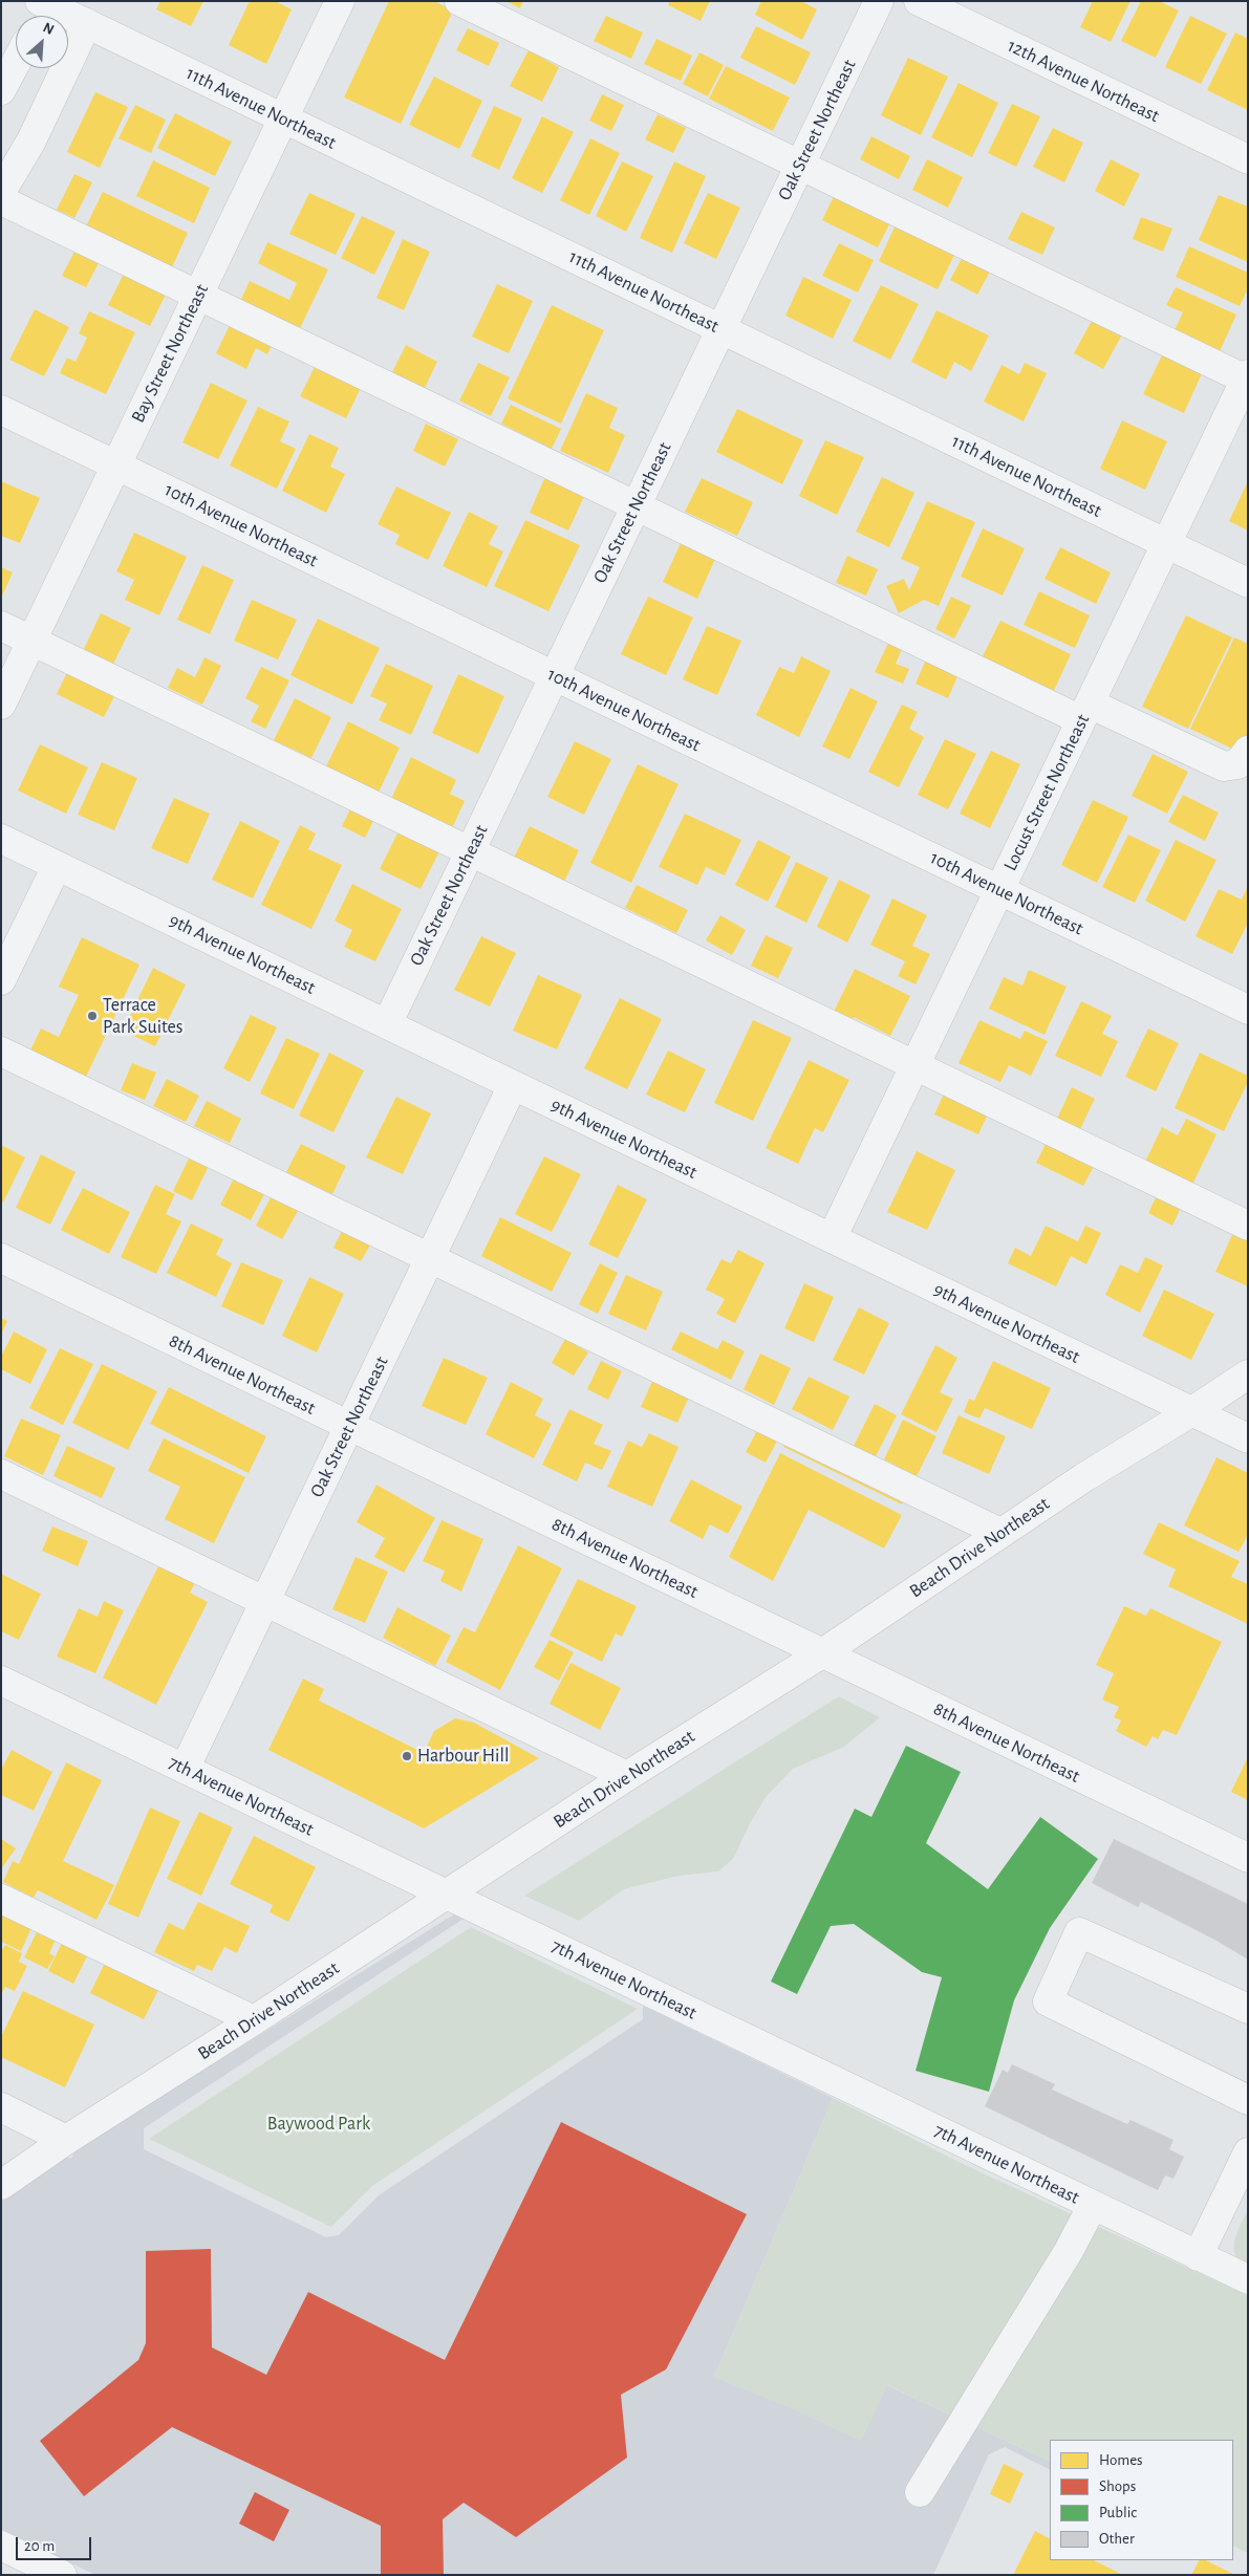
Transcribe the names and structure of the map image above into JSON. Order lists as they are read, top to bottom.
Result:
{
  "streets": {
    "street": [
      "12th Avenue Northeast",
      "11th Avenue Northeast",
      "Oak Street Northeast",
      "Bay Street Northeast",
      "10th Avenue Northeast",
      "Locust Street Northeast",
      "9th Avenue Northeast",
      "8th Avenue Northeast",
      "Beach Drive Northeast",
      "7th Avenue Northeast"
    ]
  },
  "crossings": [
    ["11th Avenue Northeast", "Oak Street Northeast"],
    ["11th Avenue Northeast", "Bay Street Northeast"],
    ["11th Avenue Northeast", "Locust Street Northeast"],
    ["Oak Street Northeast", "10th Avenue Northeast"],
    ["Oak Street Northeast", "9th Avenue Northeast"],
    ["Oak Street Northeast", "8th Avenue Northeast"],
    ["Oak Street Northeast", "7th Avenue Northeast"],
    ["Bay Street Northeast", "10th Avenue Northeast"],
    ["10th Avenue Northeast", "Locust Street Northeast"],
    ["Locust Street Northeast", "9th Avenue Northeast"],
    ["9th Avenue Northeast", "Beach Drive Northeast"],
    ["8th Avenue Northeast", "Beach Drive Northeast"],
    ["Beach Drive Northeast", "7th Avenue Northeast"]
  ],
  "parks": ["Baywood Park"],
  "places": ["Terrace Park Suites", "Harbour Hill"],
  "legend": [
    "Homes",
    "Shops",
    "Public",
    "Other"
  ],
  "scale_bar": "20 m",
  "north": "top right"
}
